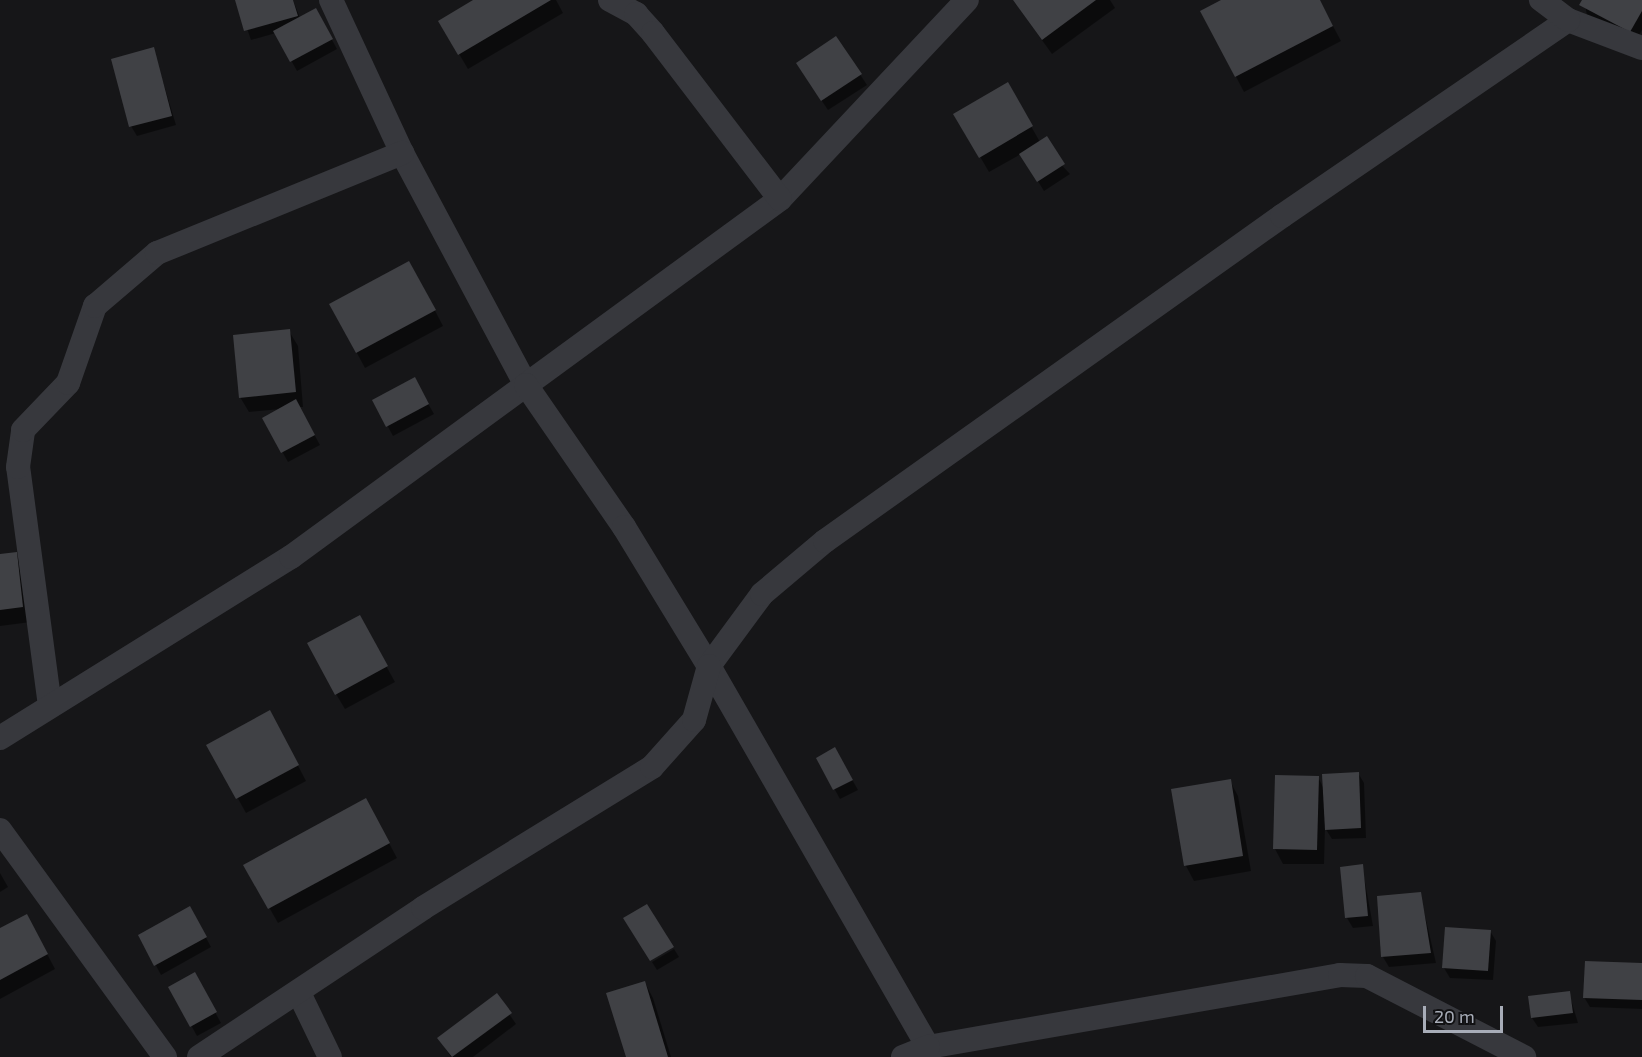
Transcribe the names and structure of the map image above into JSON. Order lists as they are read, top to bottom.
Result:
{
  "scale_bar": "20 m"
}
